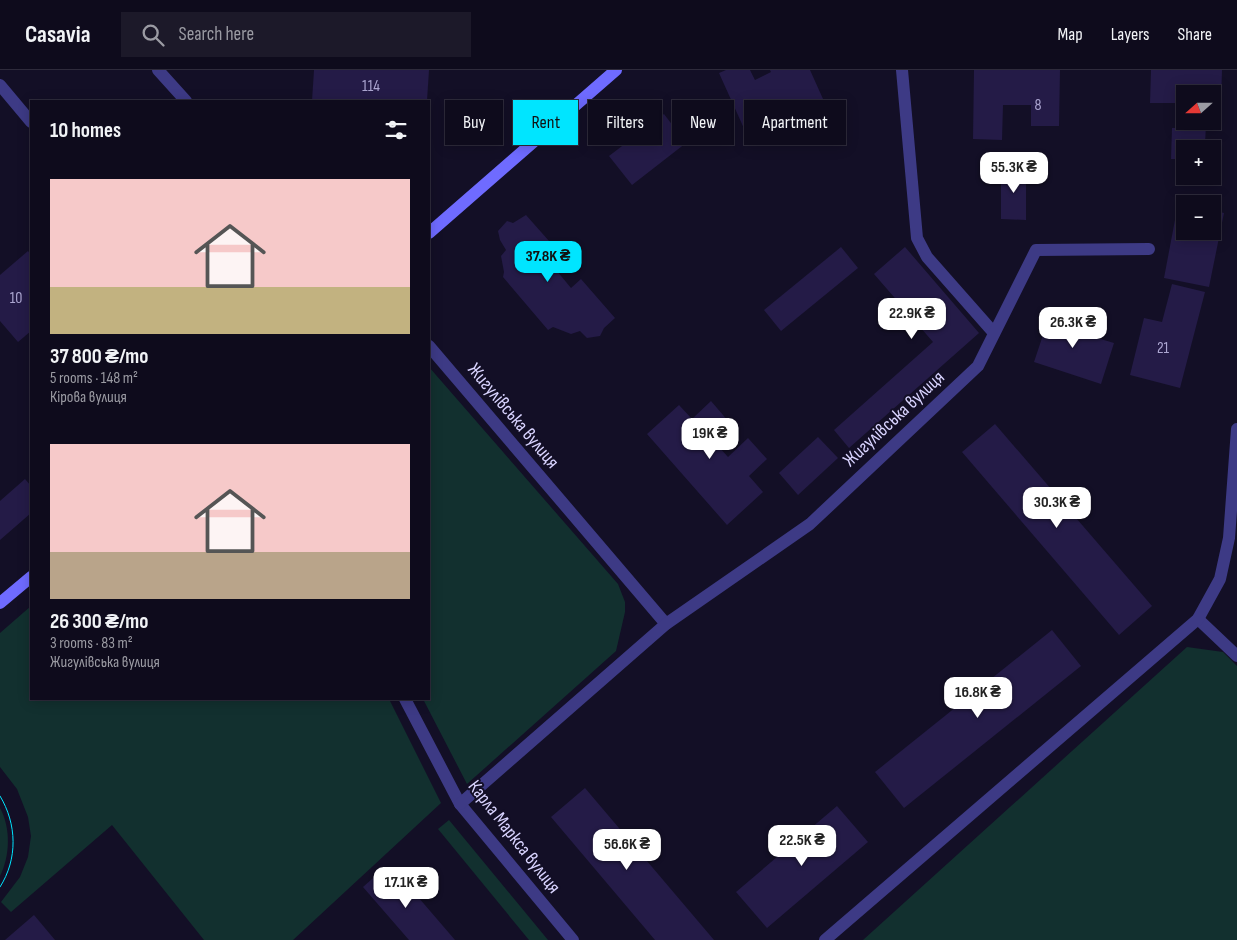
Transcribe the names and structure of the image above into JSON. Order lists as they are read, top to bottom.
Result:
{
  "streets": {
    "street": ["Жигулівська вулиця", "Карла Маркса вулиця"]
  },
  "crossings": [
    ["Жигулівська вулиця", "Карла Маркса вулиця"]
  ],
  "house_numbers": [
    "114",
    "8",
    "10",
    "21"
  ],
  "north": "left",
  "page": {
    "header": "Casavia",
    "search": "Search here",
    "nav": ["Map", "Layers", "Share"],
    "map_buttons": ["+", "−"],
    "chip": [
      "Buy",
      "Rent",
      "Filters",
      "New",
      "Apartment"
    ],
    "heading": "10 homes",
    "price": [
      "55.3K ₴",
      "37.8K ₴",
      "22.9K ₴",
      "26.3K ₴",
      "19K ₴",
      "30.3K ₴",
      "16.8K ₴",
      "22.5K ₴",
      "56.6K ₴",
      "17.1K ₴"
    ],
    "list": [
      {
        "name": "37 800 ₴/mo",
        "note": "5 rooms · 148 m² · Кірова вулиця"
      },
      {
        "name": "26 300 ₴/mo",
        "note": "3 rooms · 83 m² · Жигулівська вулиця"
      }
    ]
  }
}
